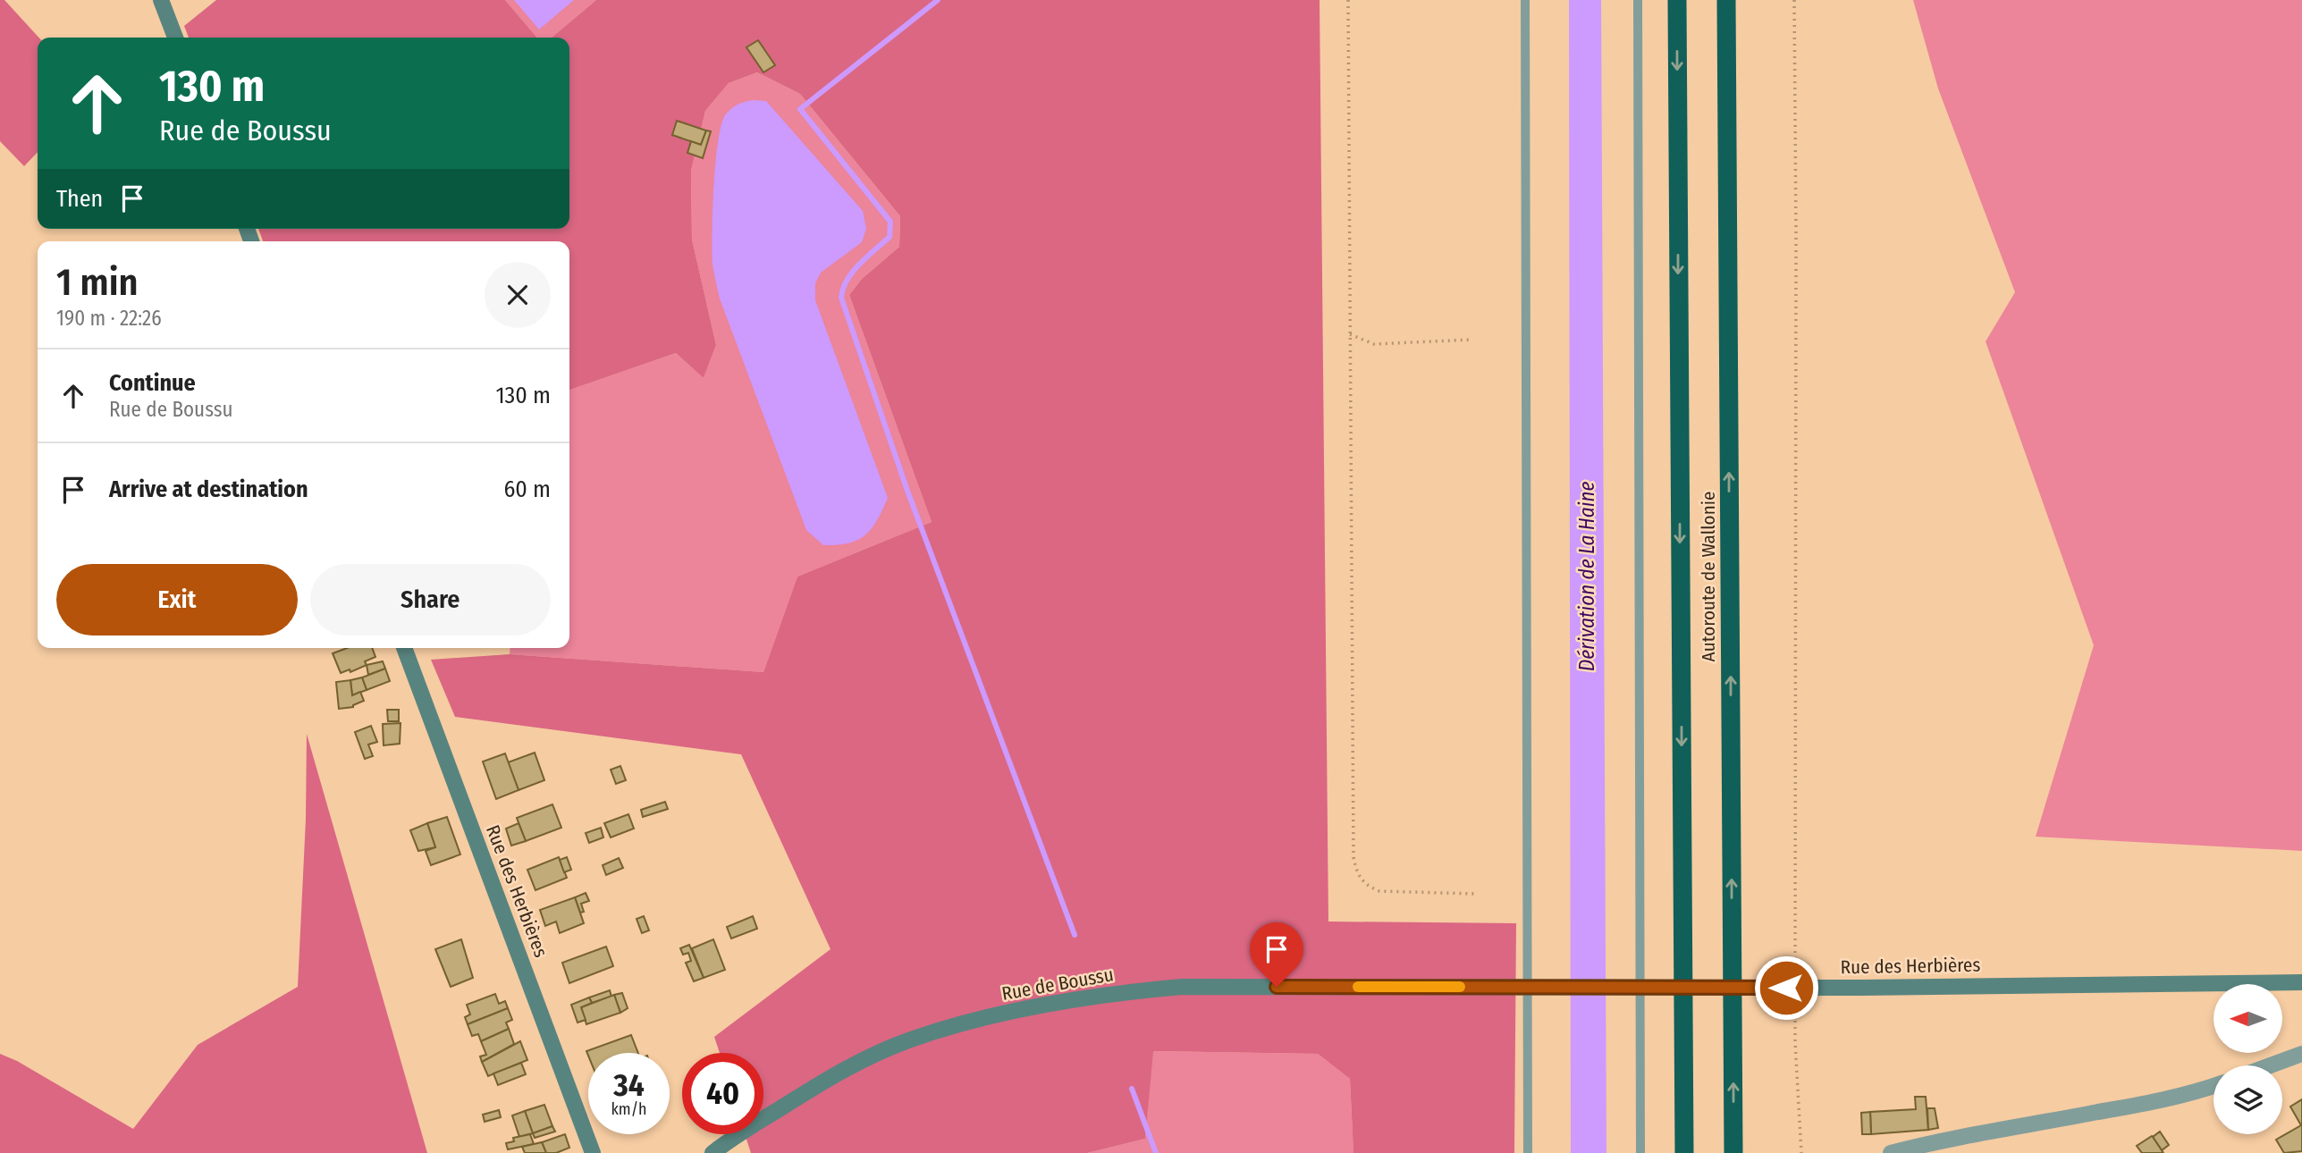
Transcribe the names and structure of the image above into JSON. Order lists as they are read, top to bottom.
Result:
{
  "streets": {
    "highway": ["Autoroute de Wallonie"],
    "street": ["Rue des Herbières", "Rue de Boussu"]
  },
  "crossings": [
    ["Rue des Herbières", "Rue de Boussu"]
  ],
  "water": ["Dérivation de La Haine"],
  "north": "left",
  "page": {
    "turn": ["130 m", "Rue de Boussu"],
    "then": "Then",
    "heading": ["1 min", "190 m · 22:26"],
    "list": [
      {
        "name": "Continue",
        "note": "Rue de Boussu",
        "value": "130 m"
      },
      {
        "name": "Arrive at destination",
        "value": "60 m"
      }
    ],
    "buttons": ["Exit", "Share"],
    "speed": "34 km/h",
    "limit": "40"
  }
}
